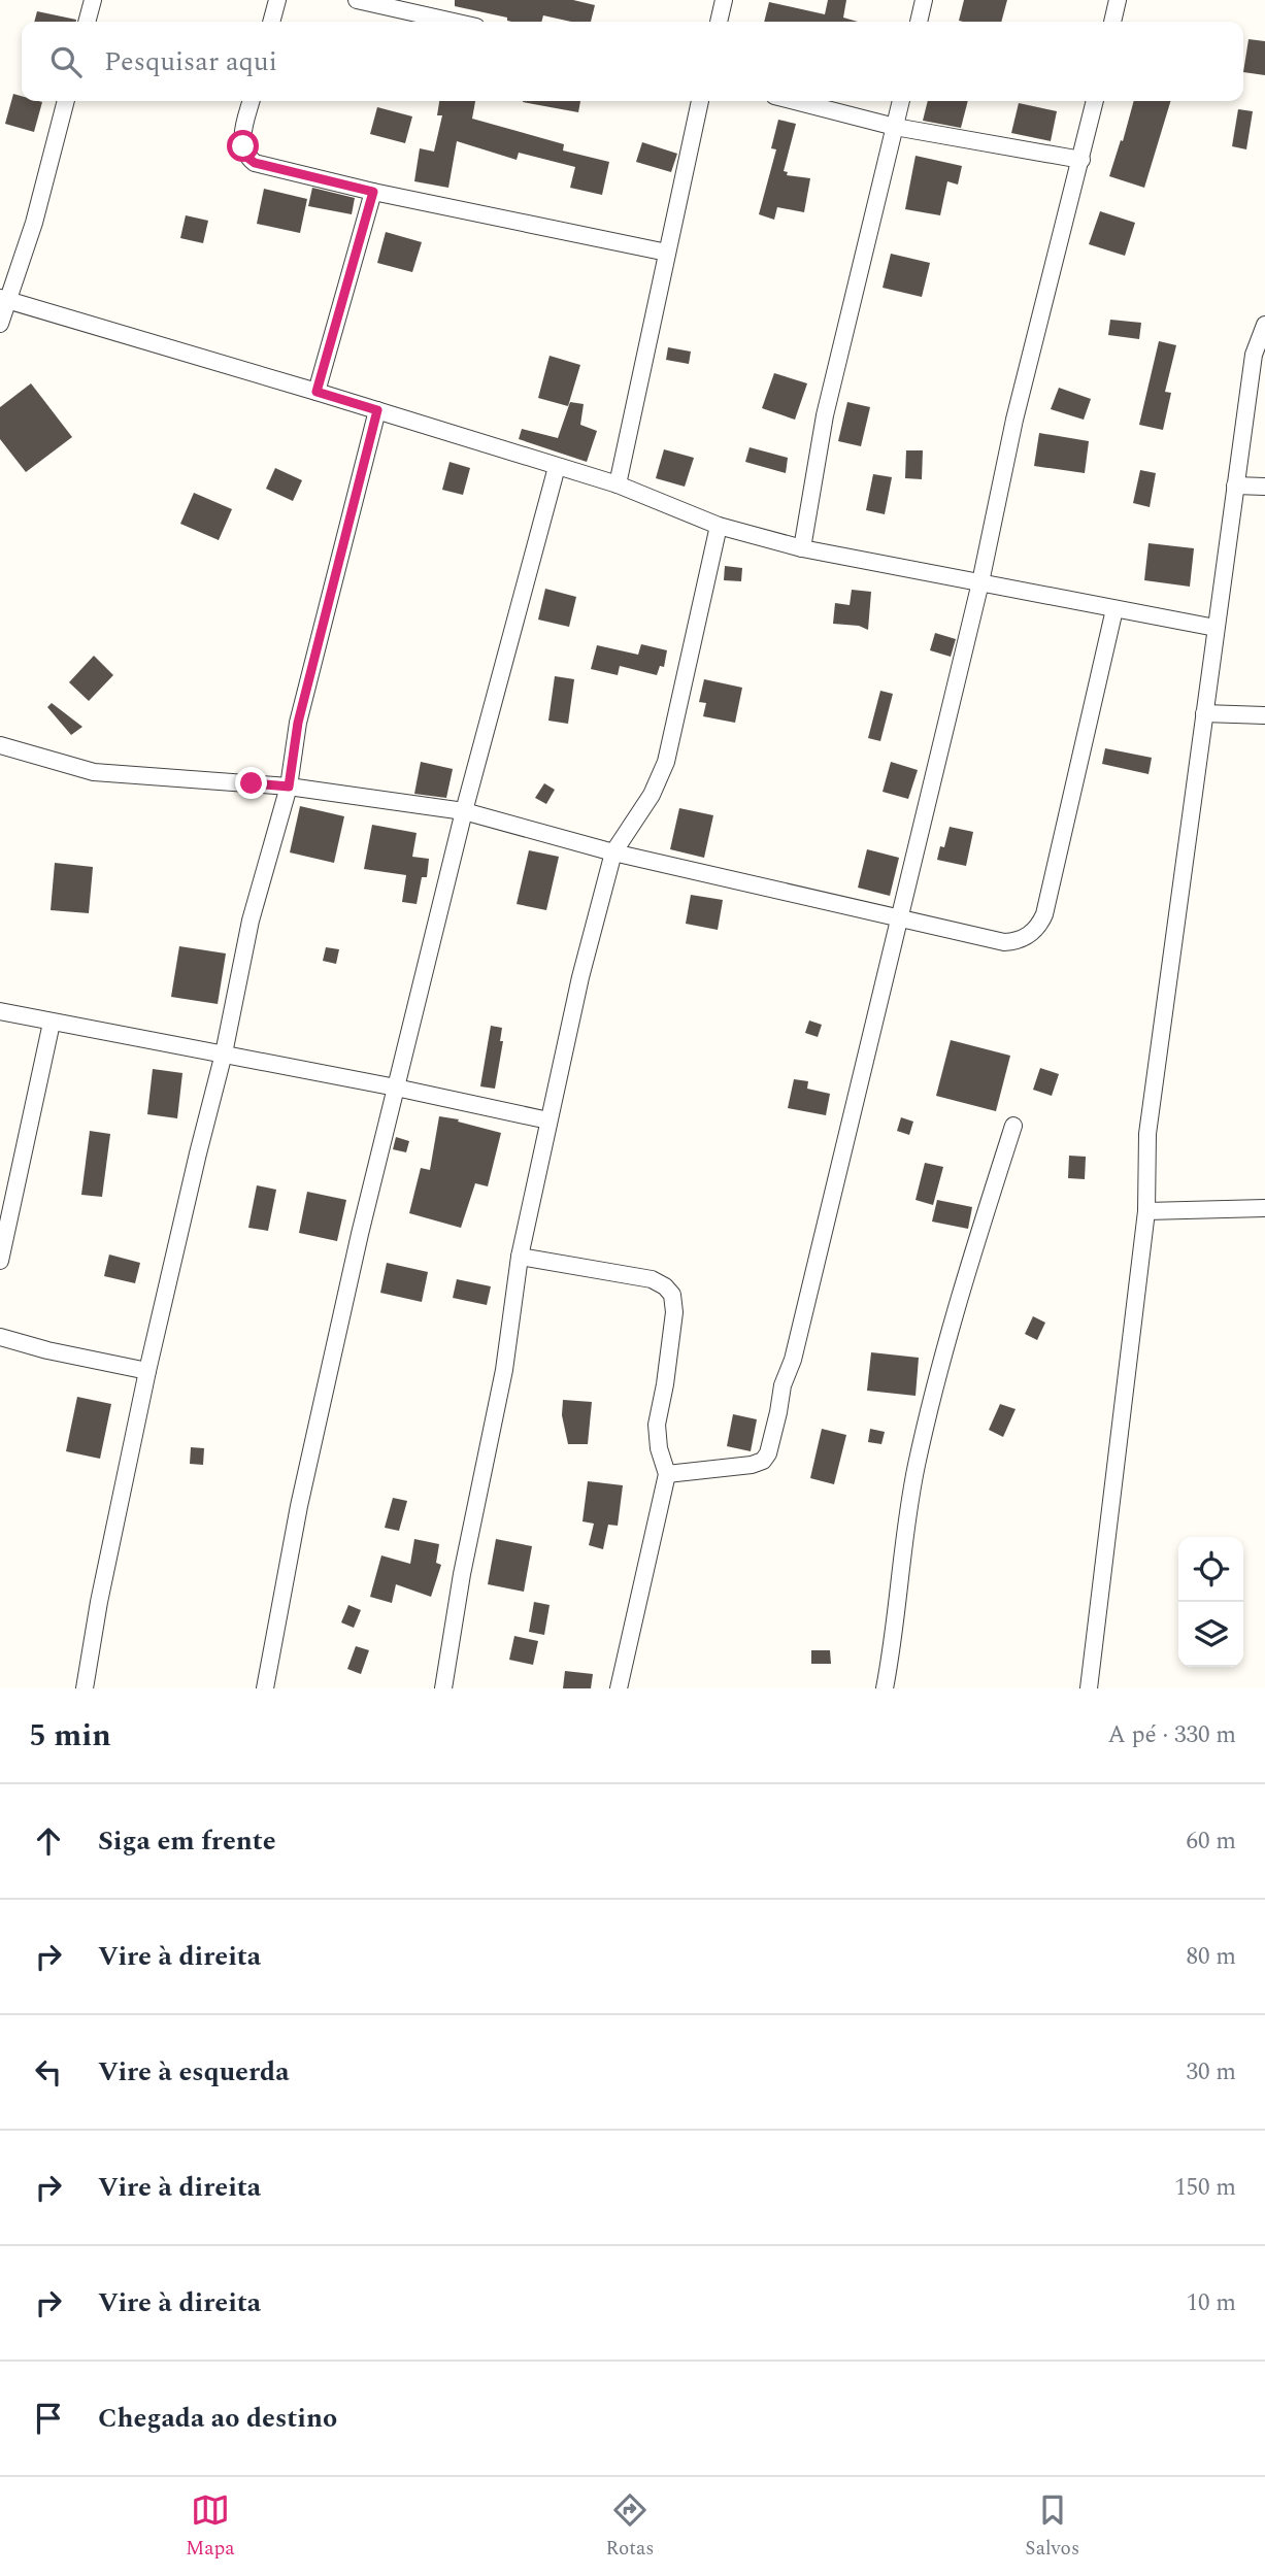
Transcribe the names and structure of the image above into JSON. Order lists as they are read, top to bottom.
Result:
{
  "page": {
    "search": "Pesquisar aqui",
    "heading": ["5 min", "A pé · 330 m"],
    "list": [
      ["Siga em frente", "60 m"],
      ["Vire à direita", "80 m"],
      ["Vire à esquerda", "30 m"],
      ["Vire à direita", "150 m"],
      ["Vire à direita", "10 m"],
      "Chegada ao destino"
    ],
    "nav": ["Mapa", "Rotas", "Salvos"]
  }
}
